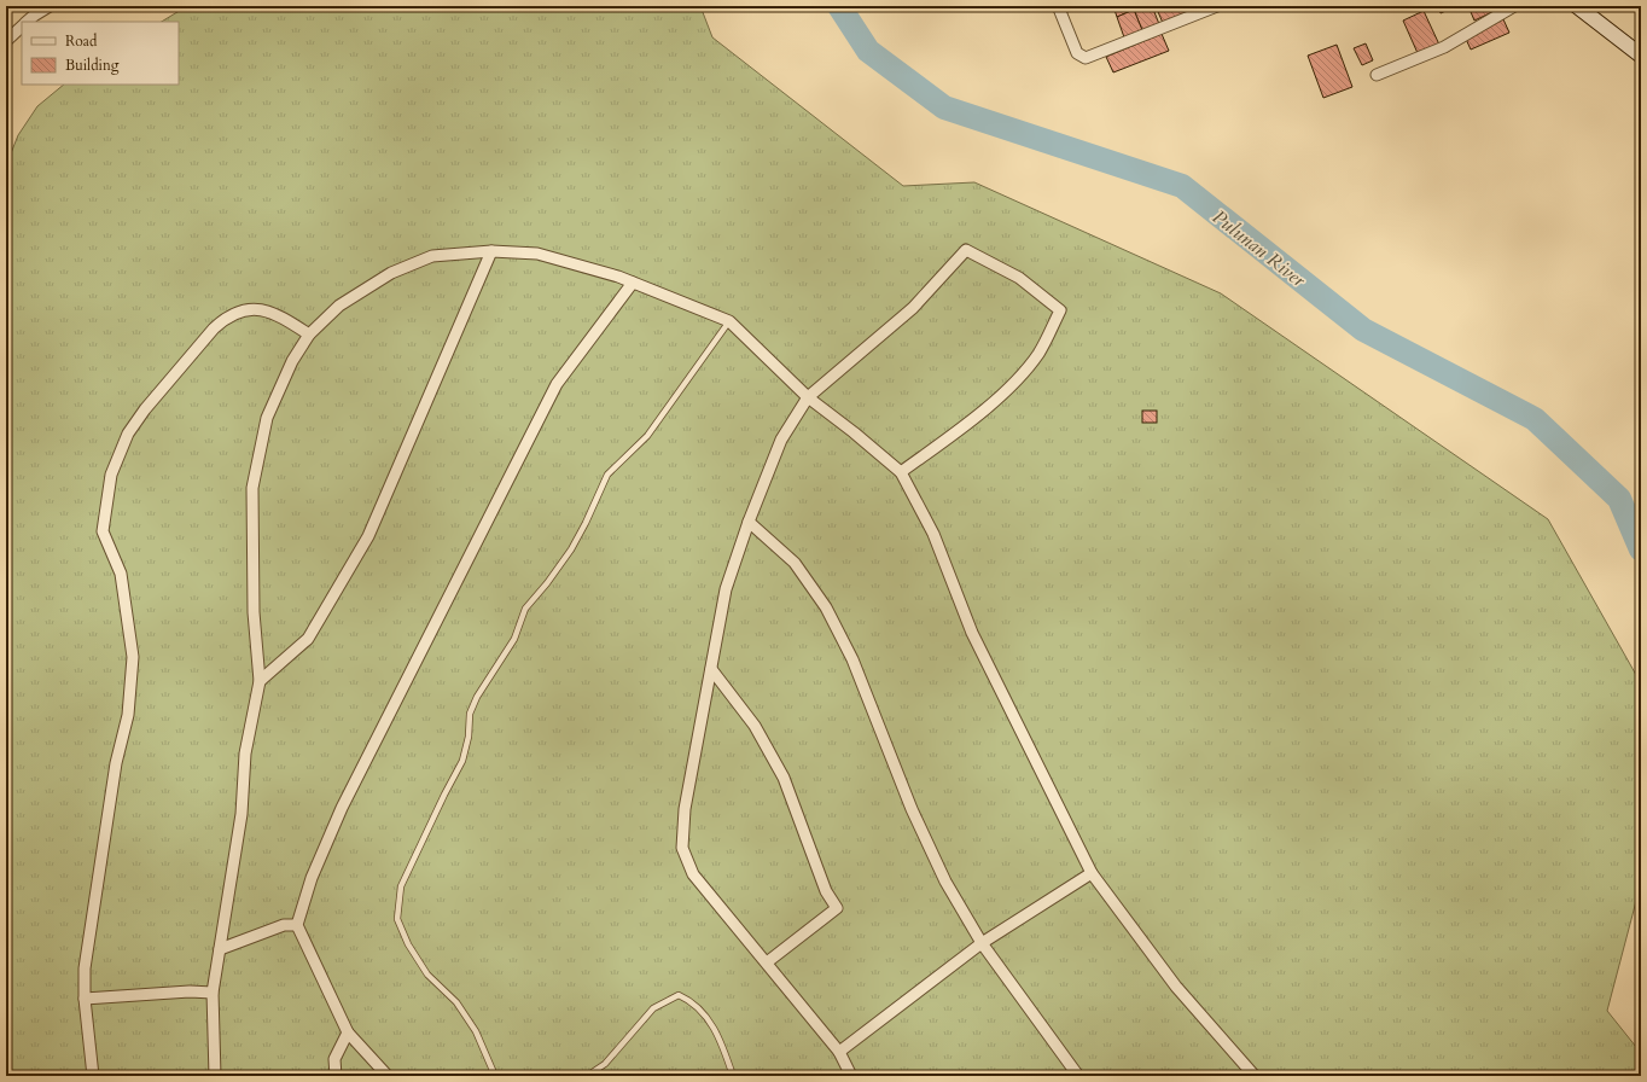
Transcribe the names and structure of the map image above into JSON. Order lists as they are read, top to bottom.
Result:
{
  "water": ["Pulunan River"],
  "legend": ["Road", "Building"]
}
